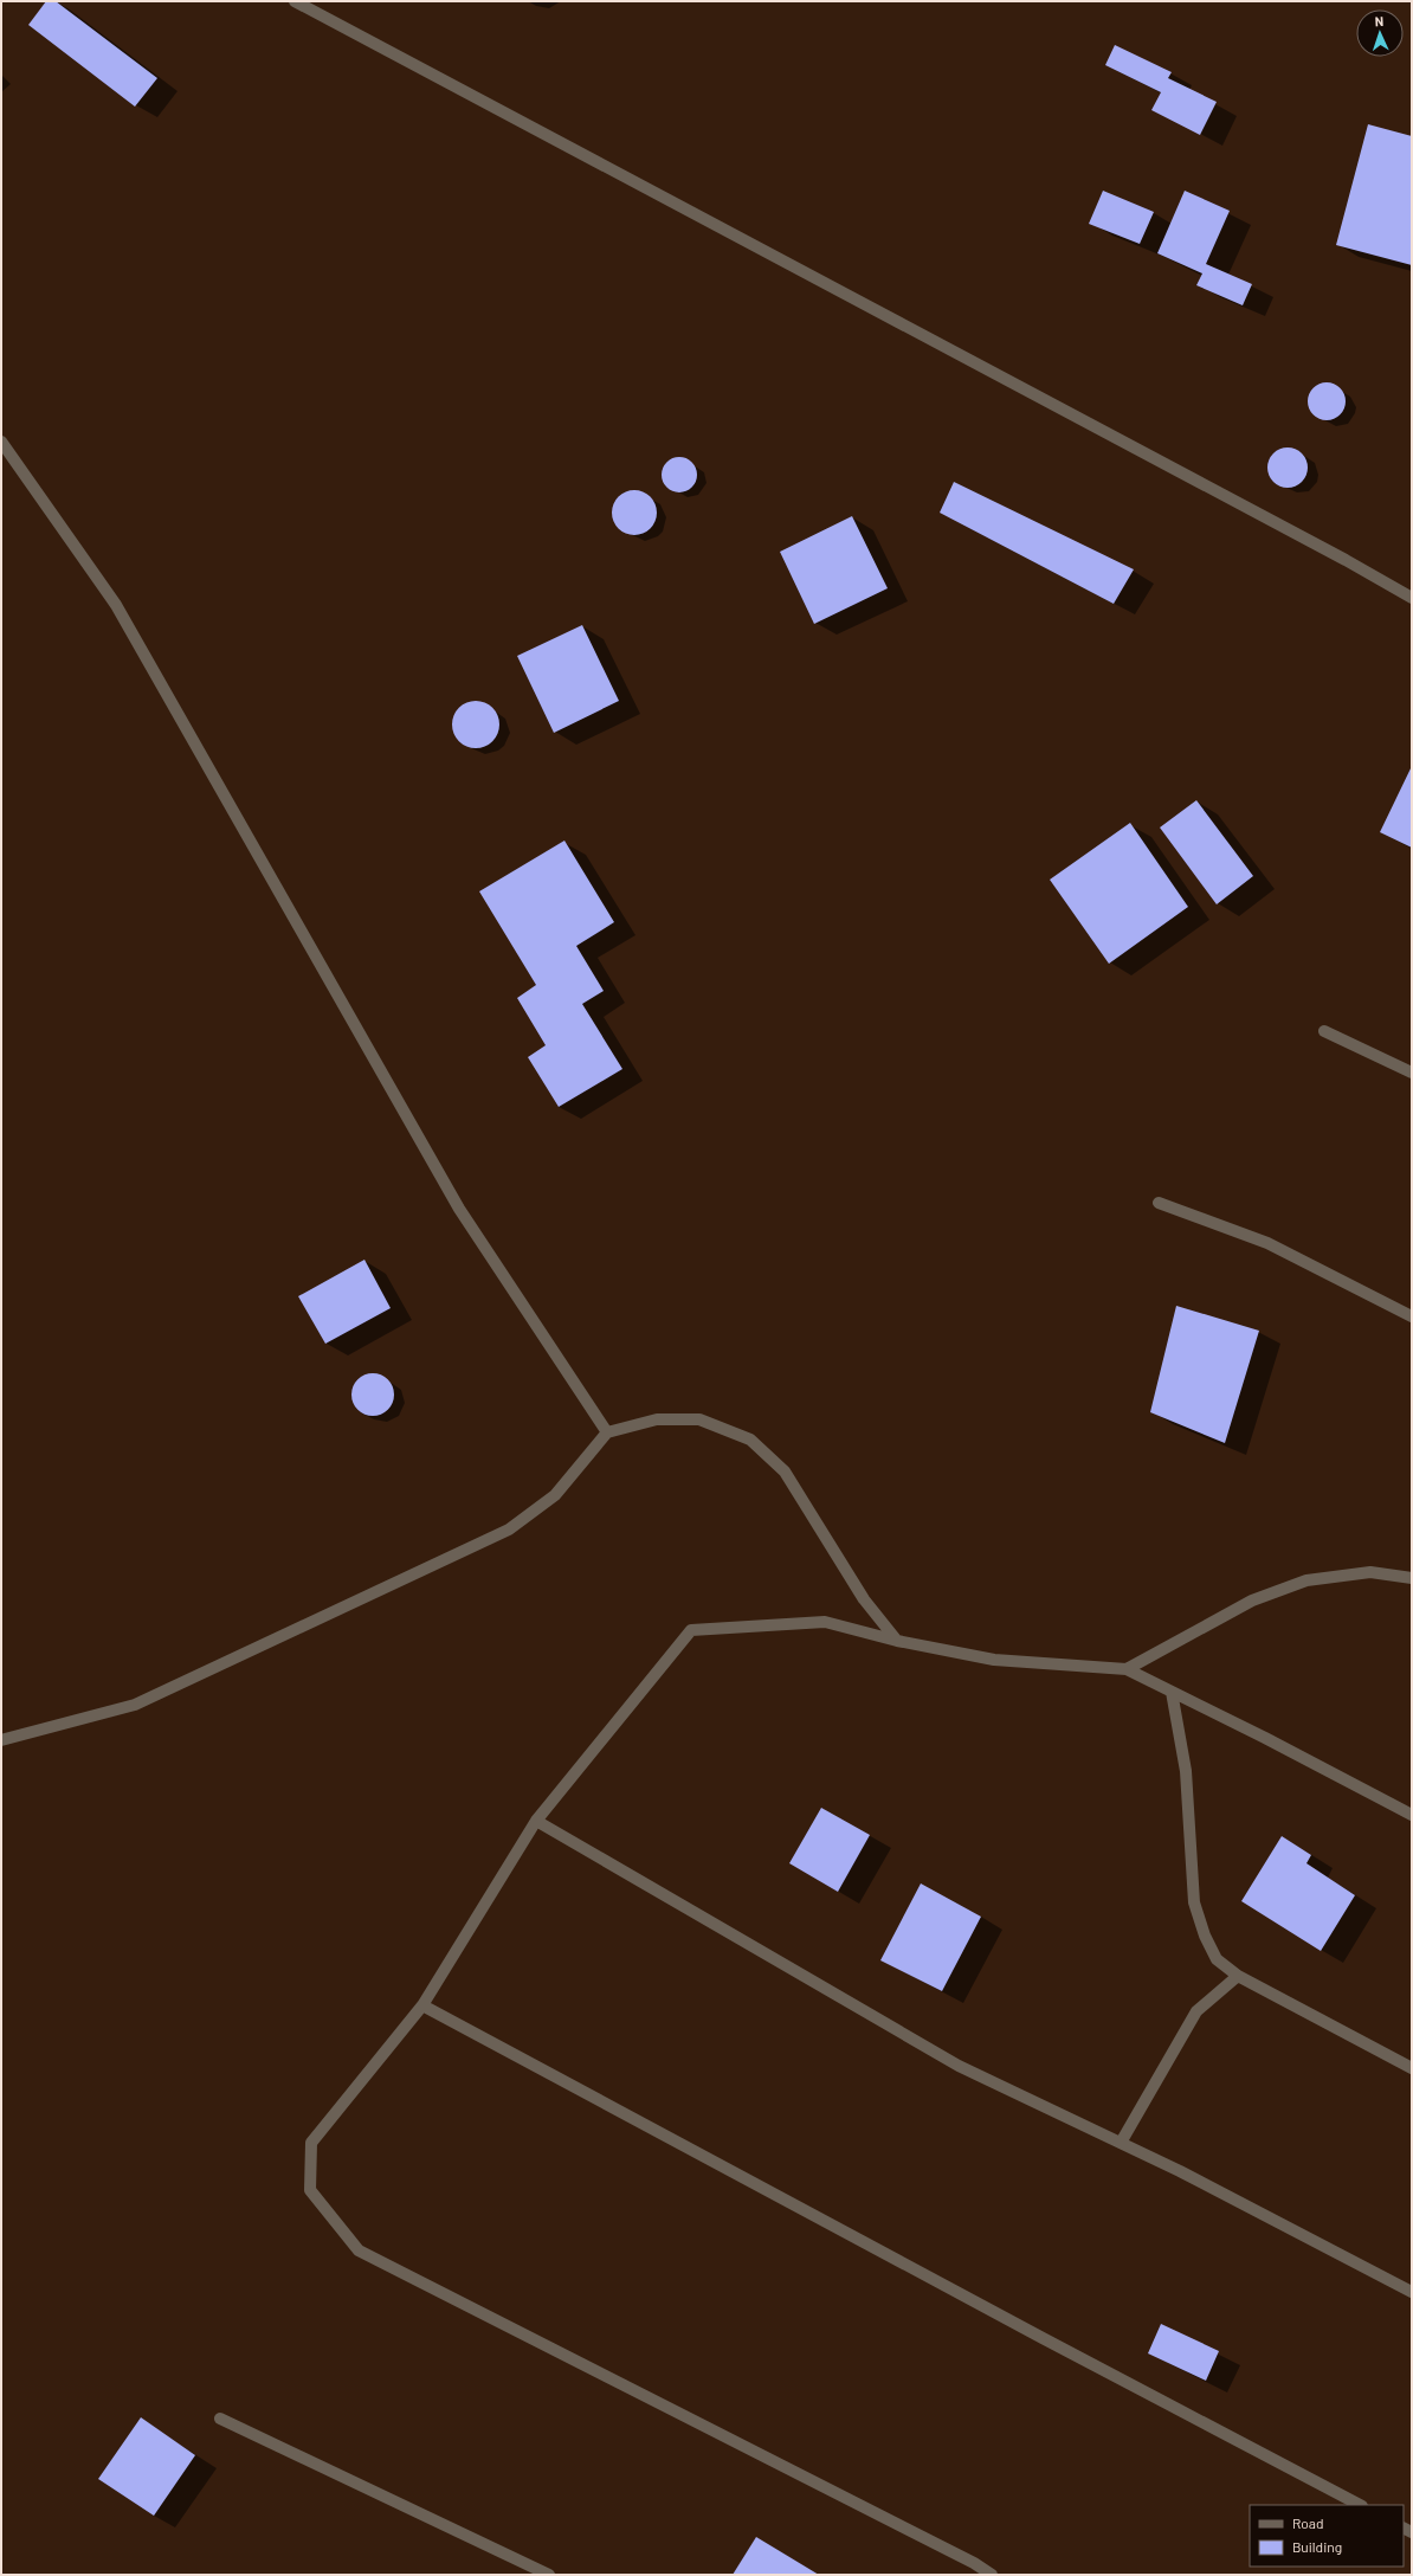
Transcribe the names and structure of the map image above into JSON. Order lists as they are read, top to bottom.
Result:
{
  "legend": ["Road", "Building"],
  "north": "top"
}
